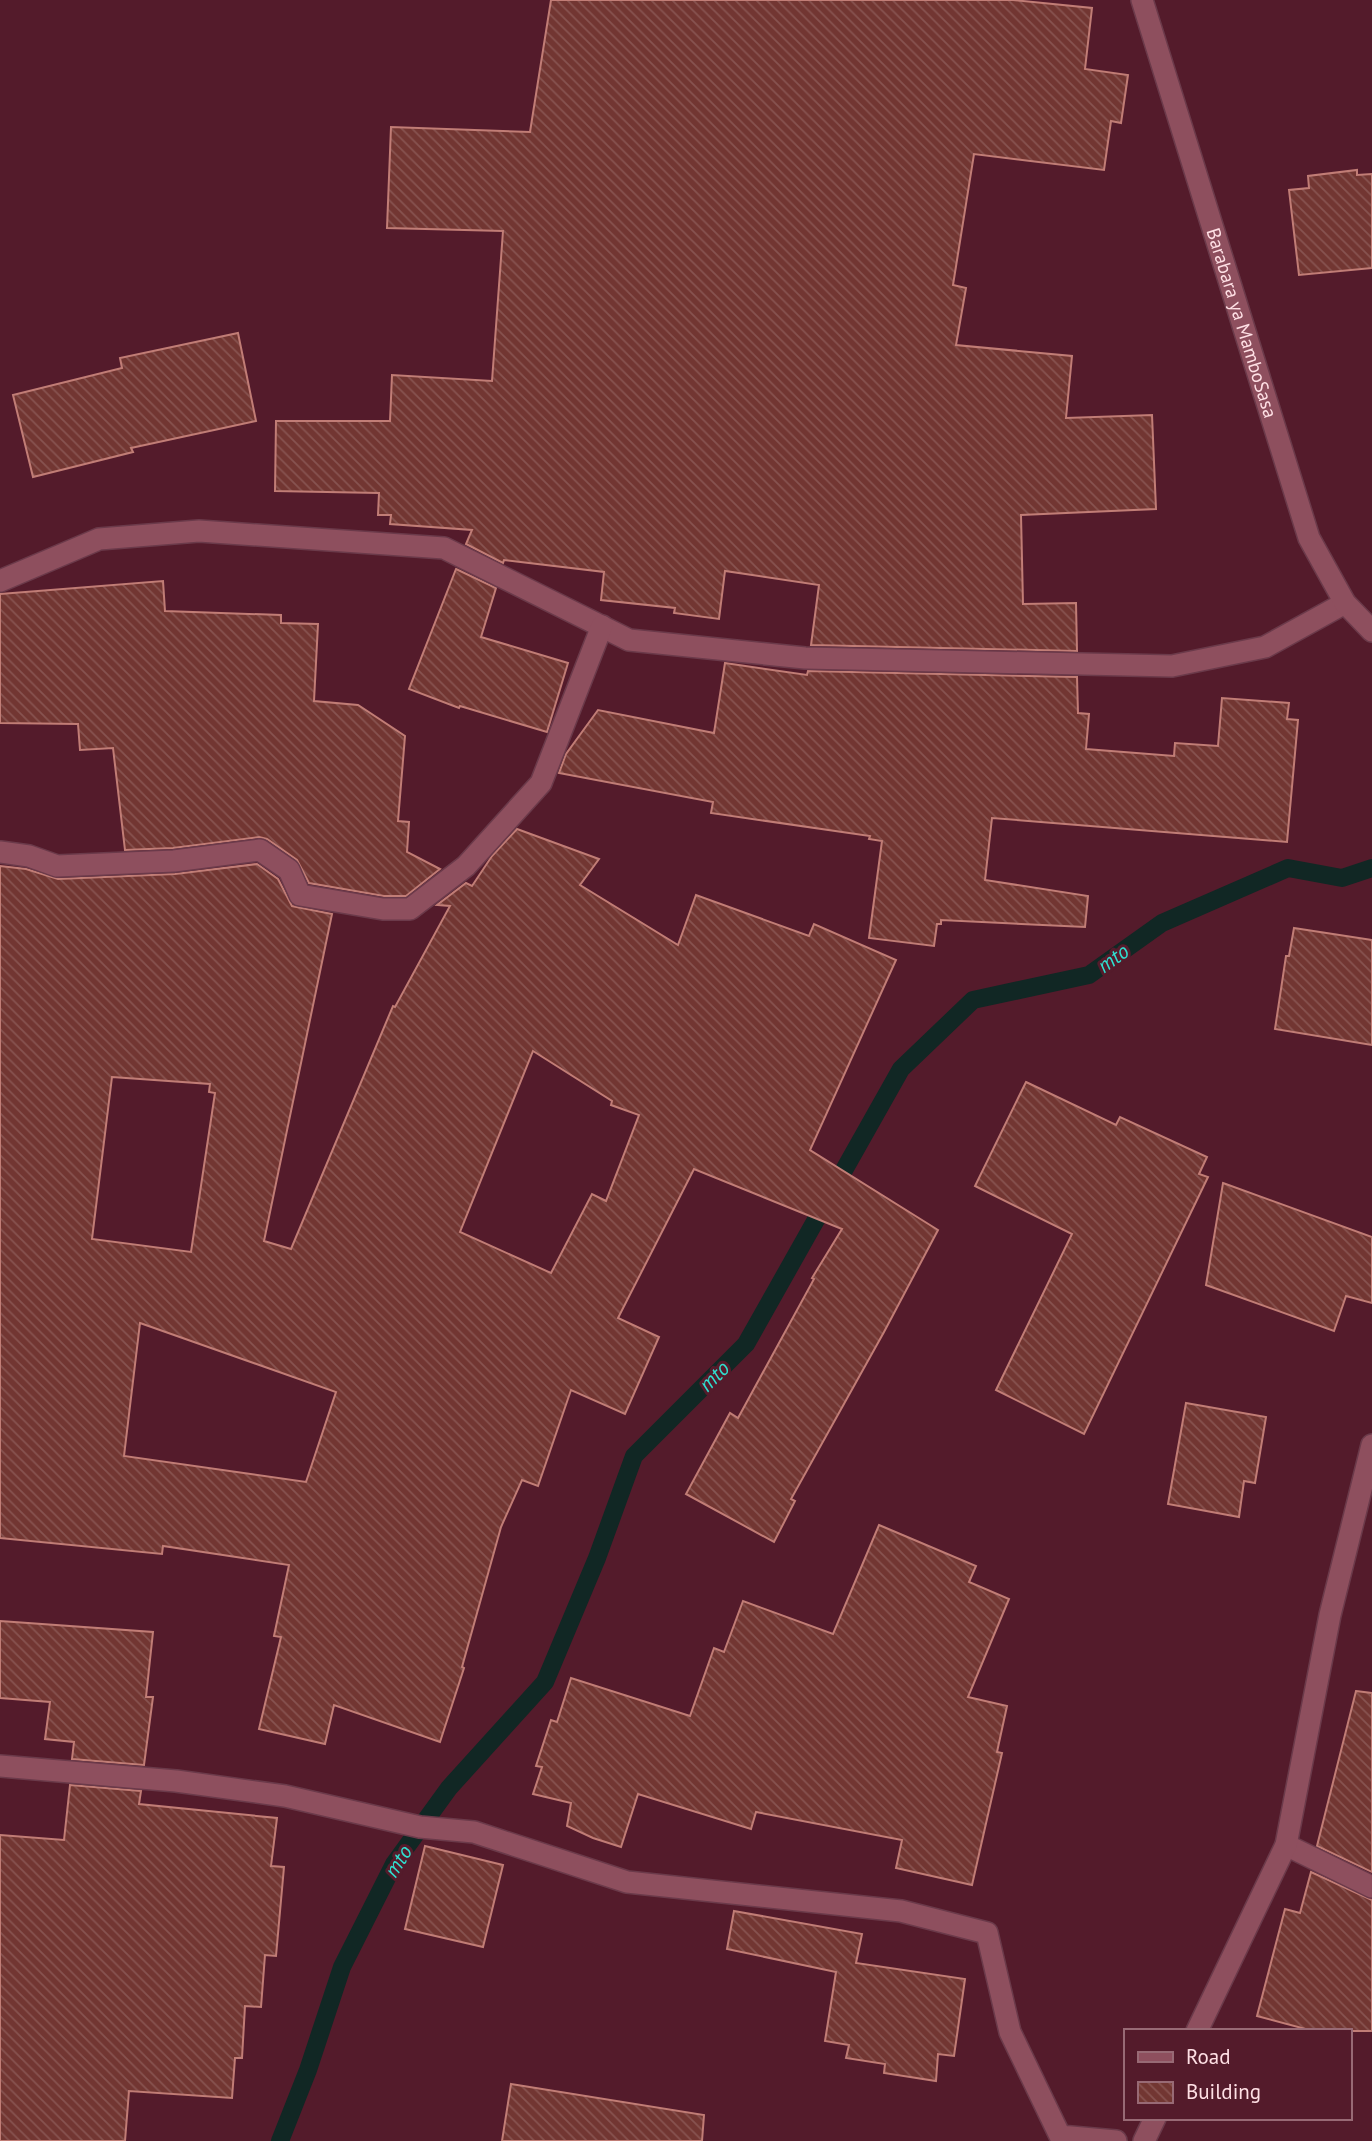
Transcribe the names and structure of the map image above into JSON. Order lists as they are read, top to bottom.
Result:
{
  "streets": {
    "street": ["Barabara ya MamboSasa"]
  },
  "water": ["mto"],
  "legend": ["Road", "Building"]
}
